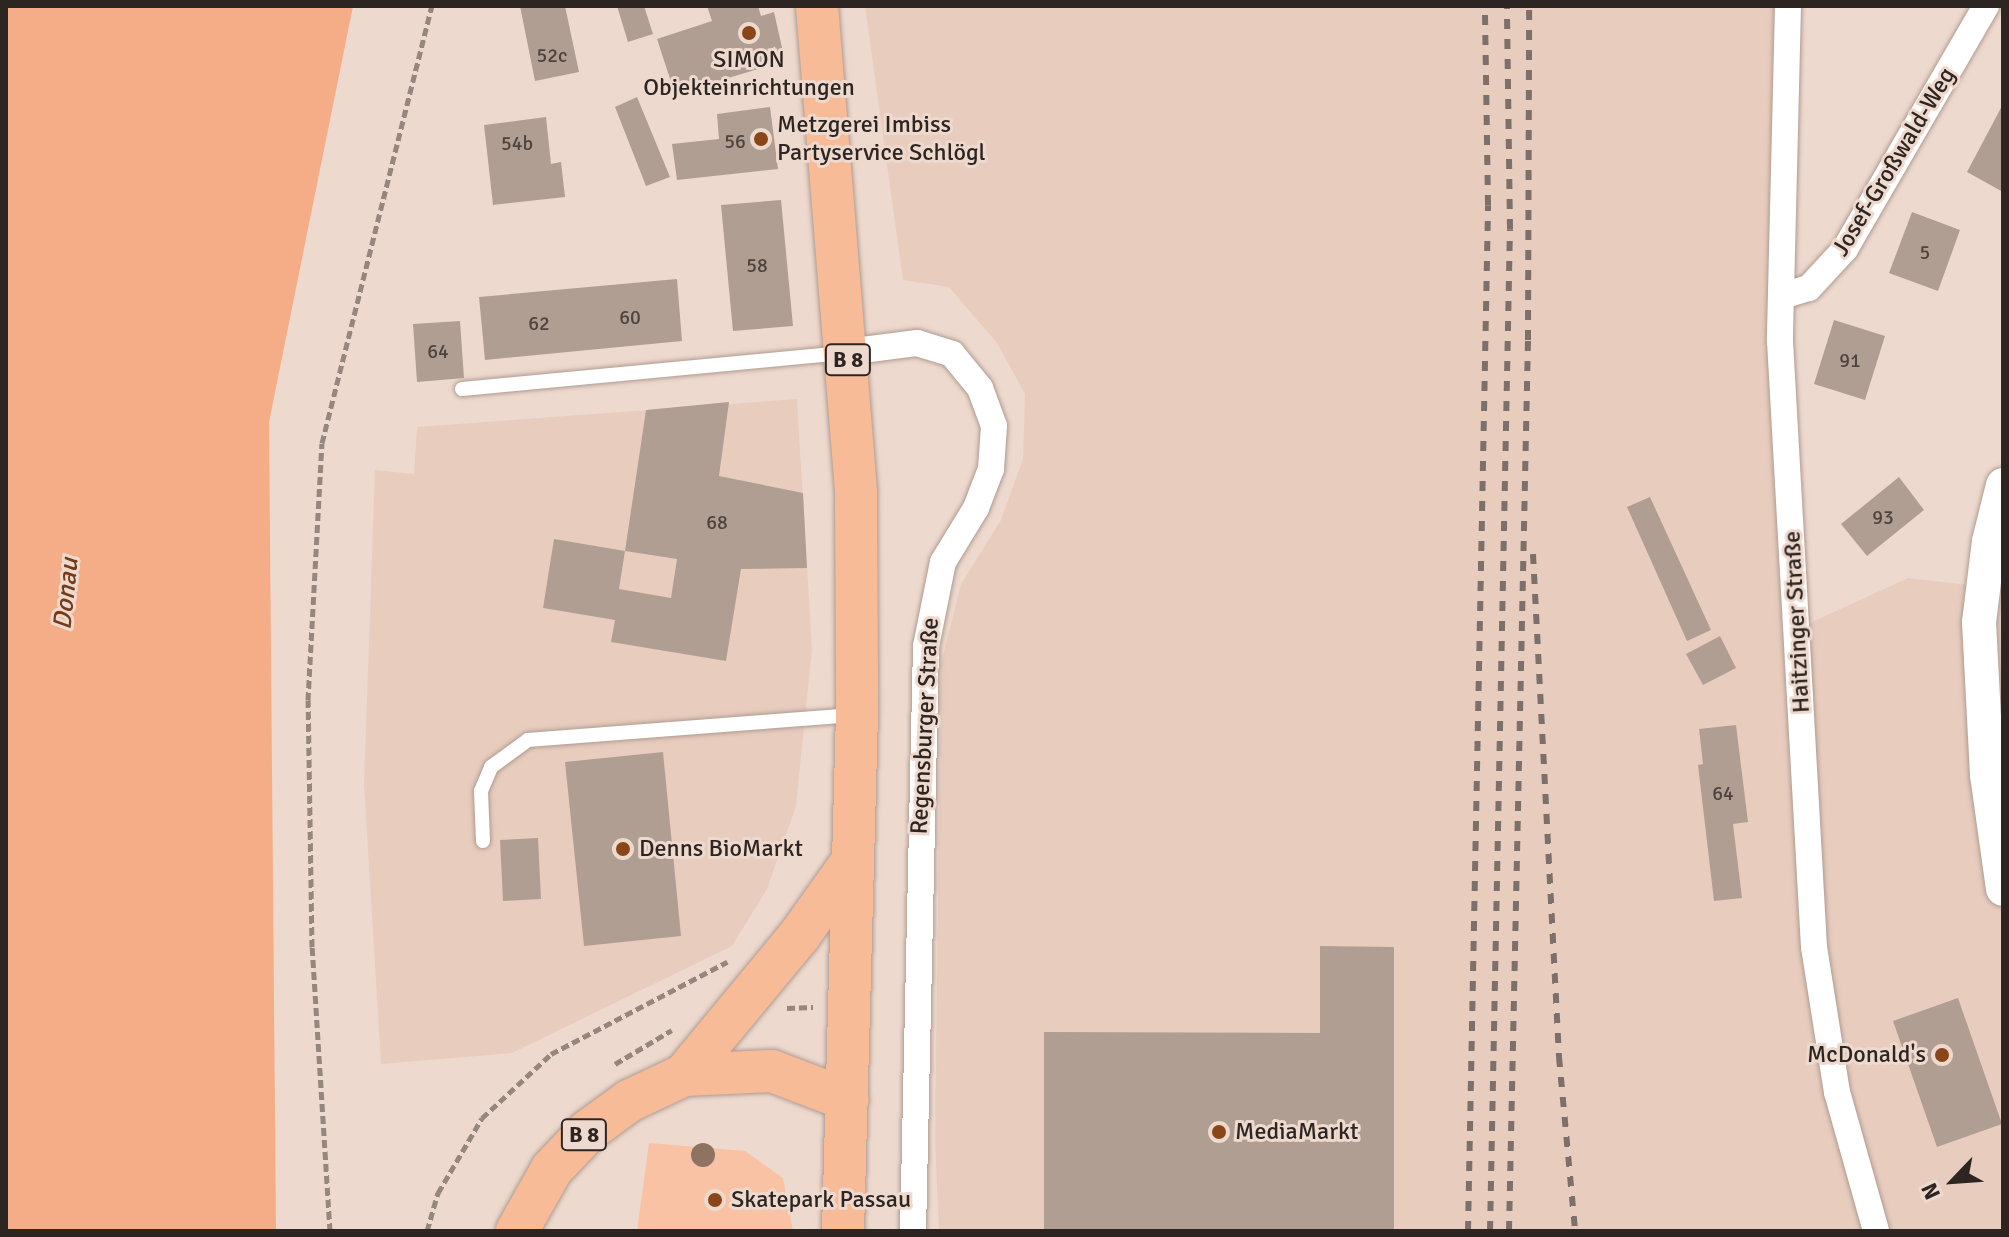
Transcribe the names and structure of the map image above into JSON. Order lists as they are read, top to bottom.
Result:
{
  "streets": {
    "main road": ["B 8"],
    "street": ["Josef-Großwald-Weg", "Haitzinger Straße", "Regensburger Straße"]
  },
  "crossings": [
    ["Josef-Großwald-Weg", "Haitzinger Straße"],
    ["B 8", "Regensburger Straße"]
  ],
  "water": ["Donau"],
  "places": [
    "SIMON Objekteinrichtungen",
    "Metzgerei Imbiss Partyservice Schlögl",
    "Denns BioMarkt",
    "McDonald's",
    "MediaMarkt",
    "Skatepark Passau"
  ],
  "house_numbers": [
    "52c",
    "56",
    "54b",
    "5",
    "58",
    "60",
    "62",
    "64",
    "91",
    "93",
    "68",
    "64"
  ],
  "north": "bottom left"
}
